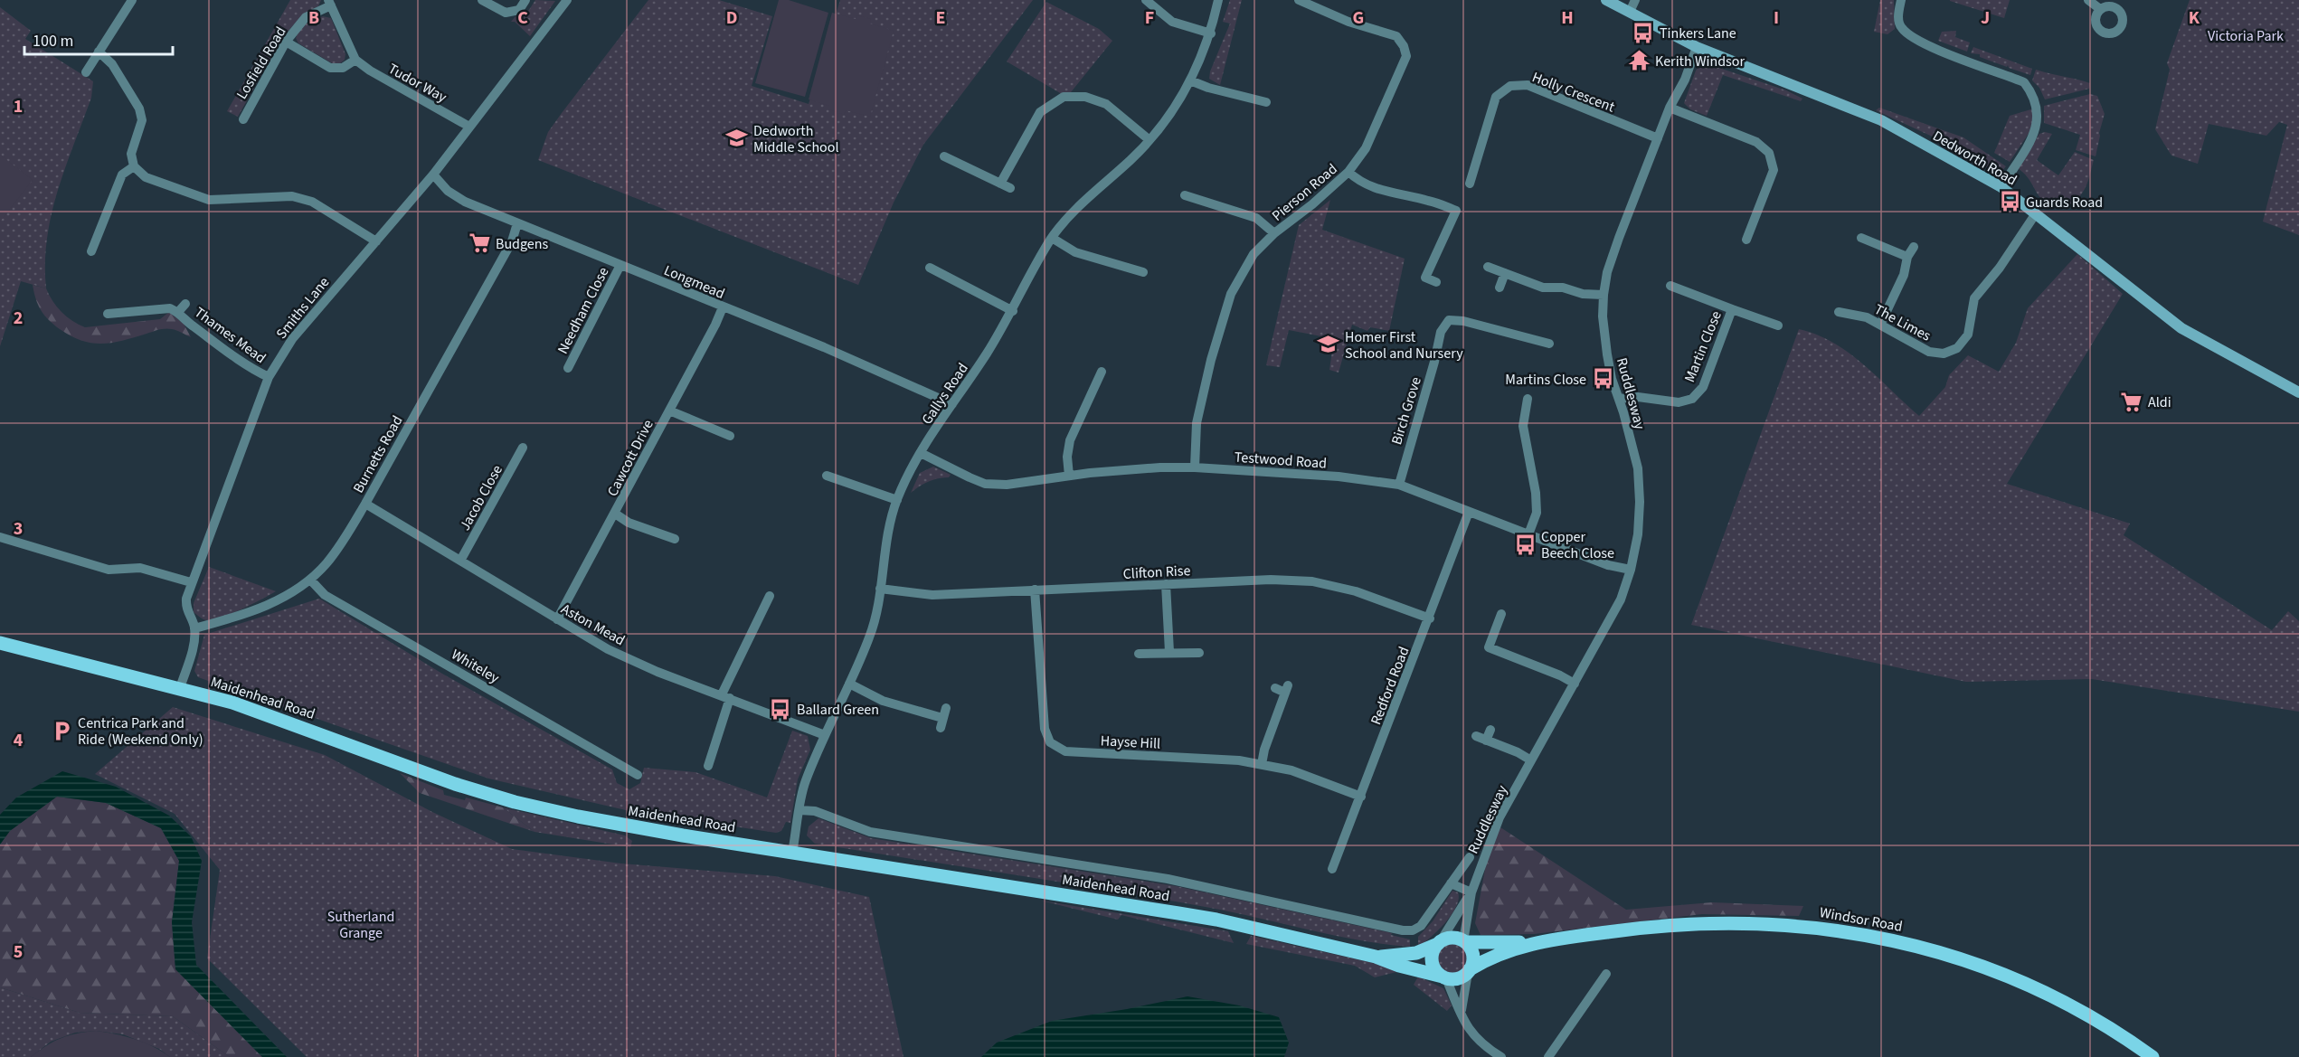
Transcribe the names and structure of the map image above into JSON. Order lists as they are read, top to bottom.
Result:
{
  "streets": {
    "main road": ["Dedworth Road", "Maidenhead Road", "Windsor Road"],
    "street": [
      "Losfield Road",
      "Tudor Way",
      "Holly Crescent",
      "Pierson Road",
      "Longmead",
      "Smiths Lane",
      "Needham Close",
      "The Limes",
      "Thames Mead",
      "Martin Close",
      "Gallys Road",
      "Ruddlesway",
      "Birch Grove",
      "Burnetts Road",
      "Cawcott Drive",
      "Testwood Road",
      "Jacob Close",
      "Clifton Rise",
      "Aston Mead",
      "Whiteley",
      "Redford Road",
      "Hayse Hill"
    ]
  },
  "crossings": [
    ["Tudor Way", "Smiths Lane"],
    ["Holly Crescent", "Ruddlesway"],
    ["Dedworth Road", "The Limes"],
    ["Dedworth Road", "Ruddlesway"],
    ["Pierson Road", "Testwood Road"],
    ["Longmead", "Smiths Lane"],
    ["Longmead", "Needham Close"],
    ["Longmead", "Gallys Road"],
    ["Longmead", "Burnetts Road"],
    ["Longmead", "Cawcott Drive"],
    ["Smiths Lane", "Thames Mead"],
    ["Smiths Lane", "Burnetts Road"],
    ["Smiths Lane", "Maidenhead Road"],
    ["Martin Close", "Ruddlesway"],
    ["Gallys Road", "Testwood Road"],
    ["Gallys Road", "Clifton Rise"],
    ["Gallys Road", "Aston Mead"],
    ["Gallys Road", "Maidenhead Road"],
    ["Ruddlesway", "Testwood Road"],
    ["Ruddlesway", "Maidenhead Road"],
    ["Ruddlesway", "Windsor Road"],
    ["Birch Grove", "Testwood Road"],
    ["Burnetts Road", "Aston Mead"],
    ["Burnetts Road", "Whiteley"],
    ["Cawcott Drive", "Aston Mead"],
    ["Testwood Road", "Redford Road"],
    ["Jacob Close", "Aston Mead"],
    ["Clifton Rise", "Redford Road"],
    ["Clifton Rise", "Hayse Hill"],
    ["Redford Road", "Hayse Hill"],
    ["Maidenhead Road", "Windsor Road"]
  ],
  "parks": ["Victoria Park", "Sutherland Grange"],
  "places": {
    "bus stop": [
      "Tinkers Lane",
      "Guards Road",
      "Martins Close",
      "Copper Beech Close",
      "Ballard Green"
    ],
    "temple": ["Kerith Windsor"],
    "school or university": ["Dedworth Middle School", "Homer First School and Nursery"],
    "supermarket": ["Budgens", "Aldi"],
    "parking": ["Centrica Park and Ride (Weekend Only)"]
  },
  "scale_bar": "100 m",
  "grid": {
    "columns": [
      "B",
      "C",
      "D",
      "E",
      "F",
      "G",
      "H",
      "I",
      "J",
      "K"
    ],
    "rows": [
      "1",
      "2",
      "3",
      "4",
      "5"
    ]
  }
}
